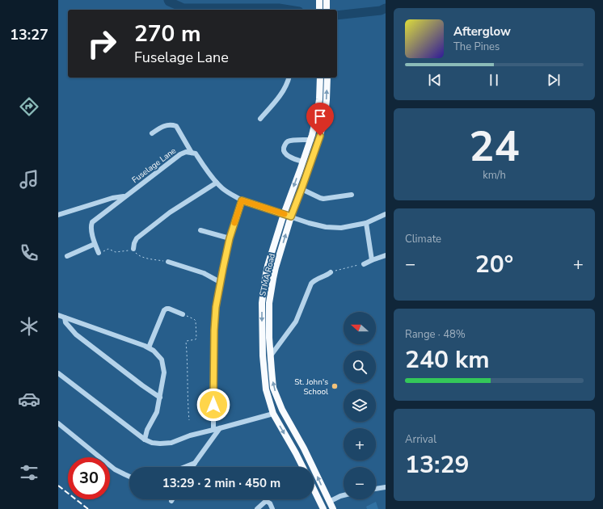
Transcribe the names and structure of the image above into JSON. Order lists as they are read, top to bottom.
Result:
{
  "streets": {
    "main road": ["STMA Road"],
    "street": ["Fuselage Lane"]
  },
  "places": ["St. John's School"],
  "north": "left",
  "page": {
    "tabs": "13:27",
    "turn": ["270 m", "Fuselage Lane"],
    "song": ["Afterglow", "The Pines"],
    "tile": [
      ["24", "km/h"],
      "Climate",
      ["Range · 48%", "240 km"],
      ["Arrival", "13:29"]
    ],
    "heat": ["−", "20°", "+"],
    "map_buttons": ["+", "−"],
    "limit": "30",
    "trip": "13:29 · 2 min · 450 m"
  }
}
